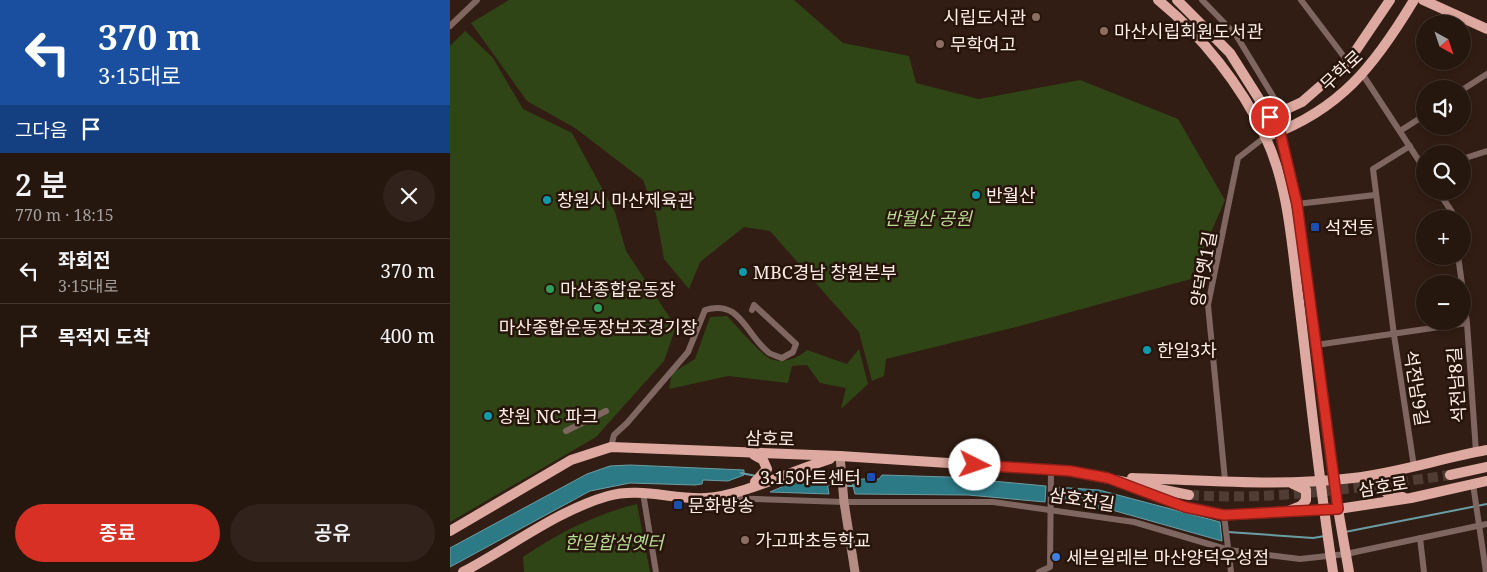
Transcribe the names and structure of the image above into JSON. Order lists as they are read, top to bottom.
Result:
{
  "streets": {
    "main road": ["무학로", "삼호로"],
    "street": [
      "양덕옛1길",
      "석전남8길",
      "석전남9길",
      "삼호천길"
    ]
  },
  "crossings": [
    ["무학로", "양덕옛1길"],
    ["양덕옛1길", "삼호로"],
    ["석전남8길", "삼호로"],
    ["석전남9길", "삼호로"]
  ],
  "parks": ["반월산 공원", "한일합섬옛터"],
  "places": {
    "other": [
      "시립도서관",
      "마산시립회원도서관",
      "무학여고",
      "반월산",
      "창원시 마산제육관",
      "MBC경남 창원본부",
      "마산종합운동장",
      "마산종합운동장보조경기장",
      "한일3차",
      "창원 NC 파크",
      "가고파초등학교",
      "세븐일레븐 마산양덕우성점"
    ],
    "transit": ["석전동", "3.15아트센터", "문화방송"]
  },
  "north": "bottom right",
  "page": {
    "turn": ["370 m", "3·15대로"],
    "map_buttons": ["+", "−"],
    "then": "그다음",
    "heading": ["2 분", "770 m · 18:15"],
    "list": [
      {
        "name": "좌회전",
        "note": "3·15대로",
        "value": "370 m"
      },
      {
        "name": "목적지 도착",
        "value": "400 m"
      }
    ],
    "buttons": ["종료", "공유"]
  }
}
